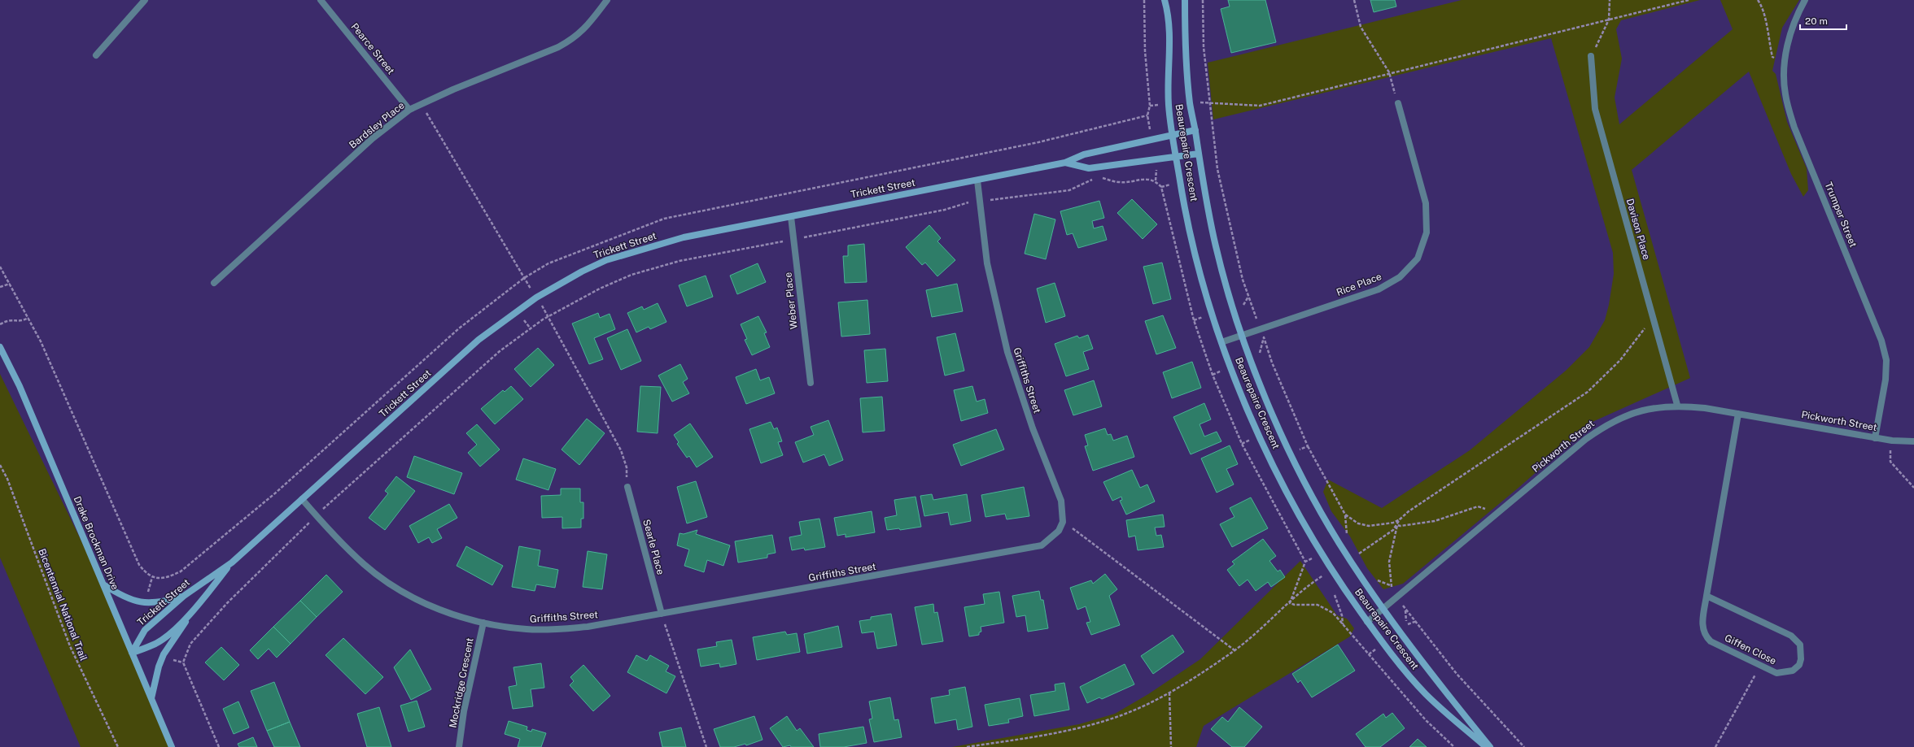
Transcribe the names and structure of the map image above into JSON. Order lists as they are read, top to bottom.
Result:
{
  "streets": {
    "street": [
      "Pearce Street",
      "Bardsley Place",
      "Beaurepaire Crescent",
      "Trickett Street",
      "Trumper Street",
      "Davison Place",
      "Rice Place",
      "Weber Place",
      "Griffiths Street",
      "Pickworth Street",
      "Drake Brockman Drive",
      "Searle Place",
      "Giffen Close",
      "Mockridge Crescent"
    ],
    "path": ["Bicentennial National Trail"]
  },
  "crossings": [
    ["Pearce Street", "Bardsley Place"],
    ["Beaurepaire Crescent", "Trickett Street"],
    ["Beaurepaire Crescent", "Rice Place"],
    ["Beaurepaire Crescent", "Pickworth Street"],
    ["Trickett Street", "Weber Place"],
    ["Trickett Street", "Griffiths Street"],
    ["Trickett Street", "Drake Brockman Drive"],
    ["Trumper Street", "Pickworth Street"],
    ["Davison Place", "Pickworth Street"],
    ["Griffiths Street", "Searle Place"],
    ["Griffiths Street", "Mockridge Crescent"],
    ["Pickworth Street", "Giffen Close"]
  ],
  "scale_bar": "20 m"
}
